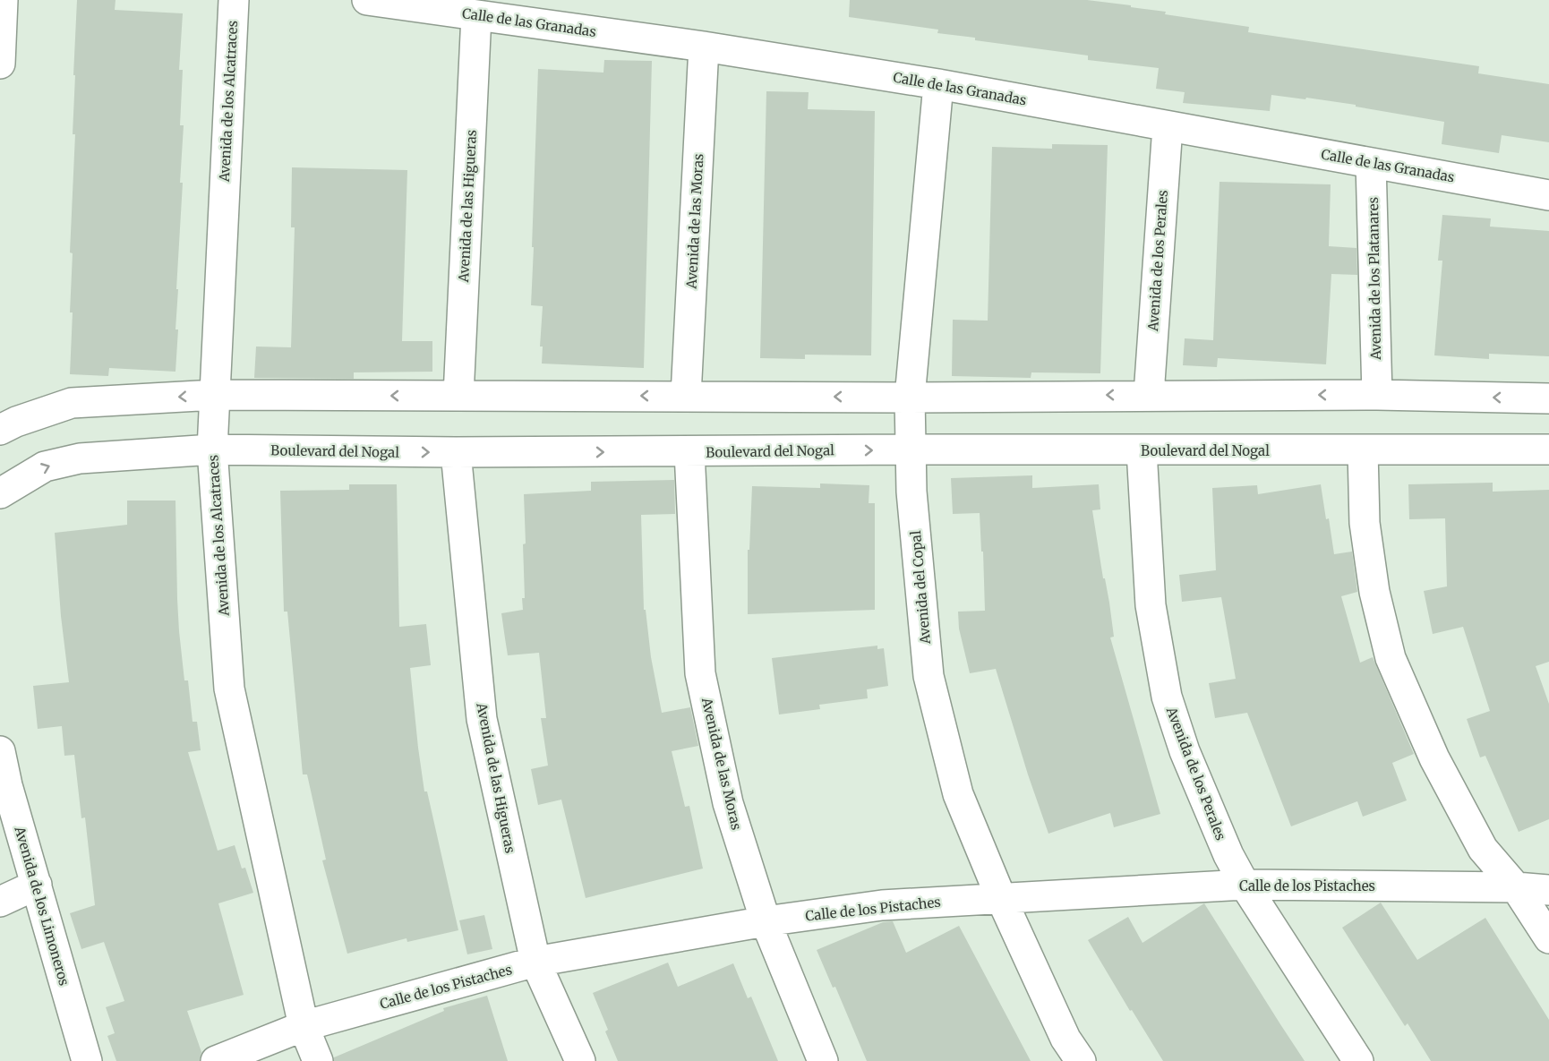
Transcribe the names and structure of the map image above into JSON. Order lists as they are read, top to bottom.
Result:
{
  "streets": {
    "street": [
      "Calle de las Granadas",
      "Avenida de los Alcatraces",
      "Avenida de las Higueras",
      "Avenida de las Moras",
      "Avenida de los Perales",
      "Avenida de los Platanares",
      "Boulevard del Nogal",
      "Avenida del Copal",
      "Calle de los Pistaches",
      "Avenida de los Limoneros"
    ]
  },
  "crossings": [
    ["Calle de las Granadas", "Avenida de las Higueras"],
    ["Calle de las Granadas", "Avenida de las Moras"],
    ["Calle de las Granadas", "Avenida de los Perales"],
    ["Calle de las Granadas", "Avenida de los Platanares"],
    ["Calle de las Granadas", "Avenida del Copal"],
    ["Avenida de los Alcatraces", "Boulevard del Nogal"],
    ["Avenida de los Alcatraces", "Calle de los Pistaches"],
    ["Avenida de las Higueras", "Boulevard del Nogal"],
    ["Avenida de las Higueras", "Calle de los Pistaches"],
    ["Avenida de las Moras", "Boulevard del Nogal"],
    ["Avenida de las Moras", "Calle de los Pistaches"],
    ["Avenida de los Perales", "Boulevard del Nogal"],
    ["Avenida de los Perales", "Calle de los Pistaches"],
    ["Boulevard del Nogal", "Avenida del Copal"],
    ["Avenida del Copal", "Calle de los Pistaches"]
  ]
}
